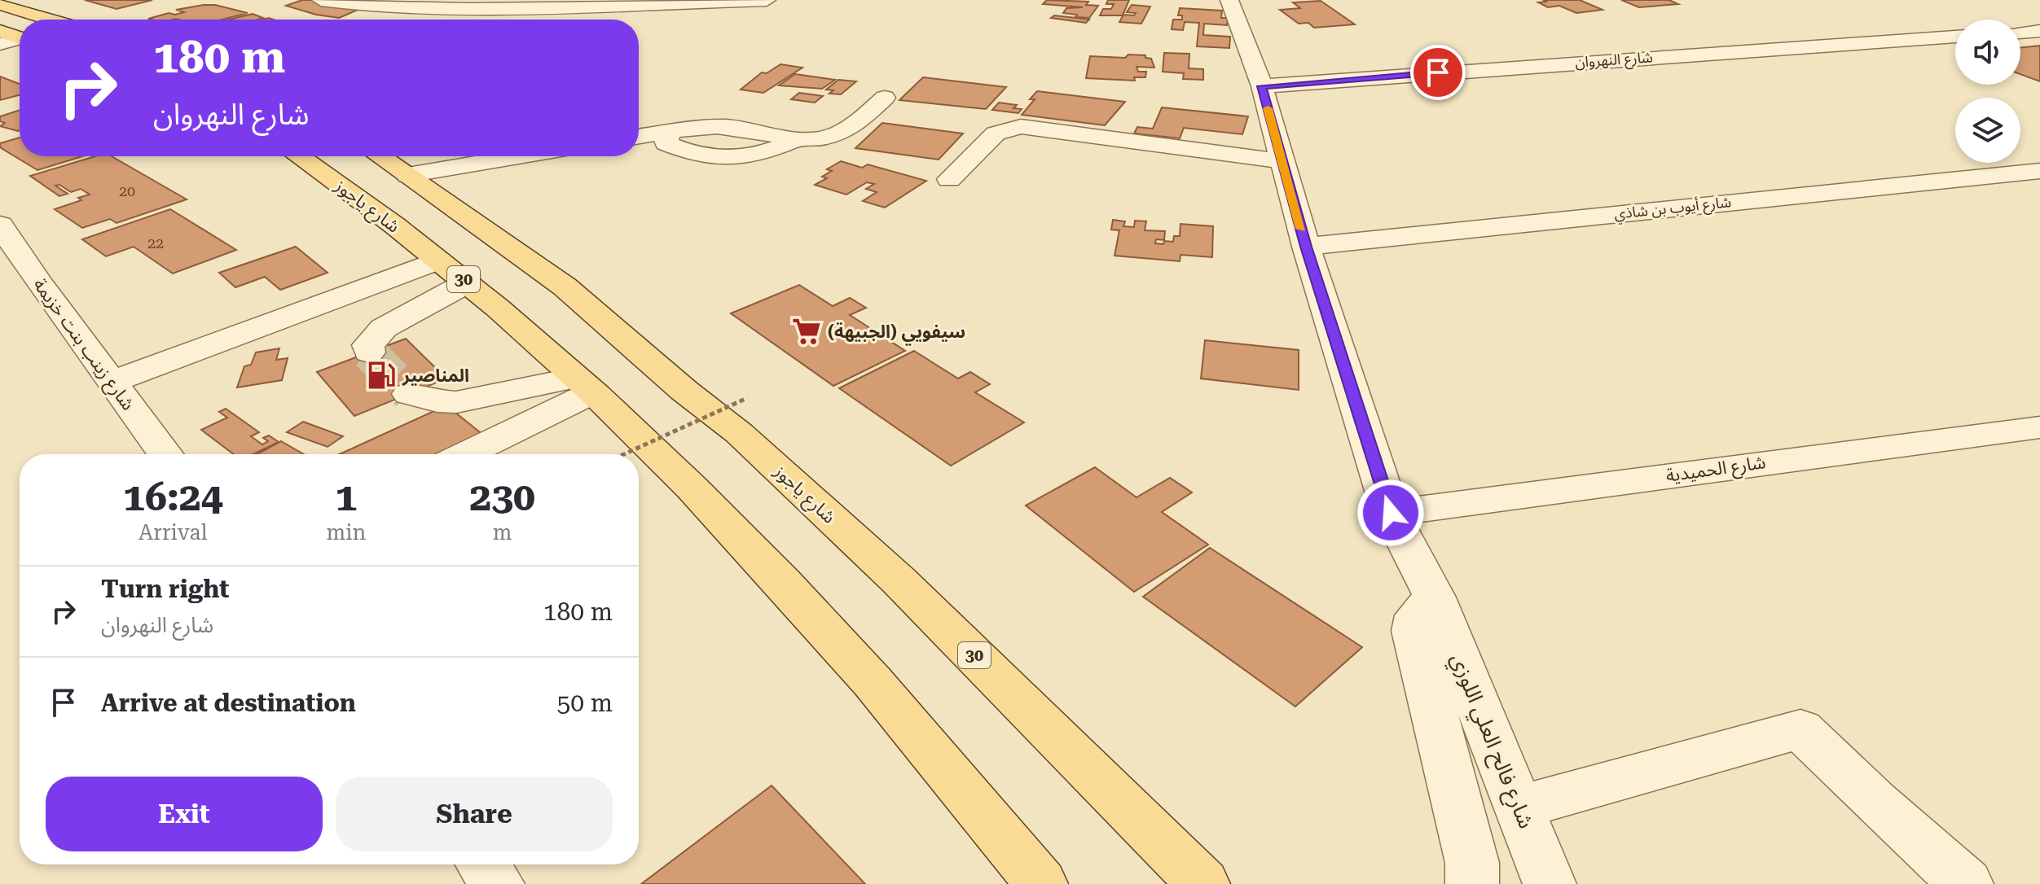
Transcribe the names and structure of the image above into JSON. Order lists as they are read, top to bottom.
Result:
{
  "streets": {
    "main road": ["شارع ياجوز", "30"],
    "street": [
      "شارع النهروان",
      "شارع أيوب بن شاذي",
      "شارع زينب بنت خزيمة",
      "شارع الحميدية",
      "شارع فالح العلي اللوزي"
    ]
  },
  "crossings": [
    ["شارع النهروان", "شارع فالح العلي اللوزي"],
    ["شارع أيوب بن شاذي", "شارع فالح العلي اللوزي"],
    ["شارع الحميدية", "شارع فالح العلي اللوزي"]
  ],
  "places": {
    "supermarket": ["سيفويي (الجبيهة)"],
    "fuel station": ["المناصير"]
  },
  "house_numbers": ["20", "22"],
  "page": {
    "turn": ["180 m", "شارع النهروان"],
    "eta": [
      "16:24",
      "Arrival",
      "1",
      "min",
      "230",
      "m"
    ],
    "list": [
      {
        "name": "Turn right",
        "note": "شارع النهروان",
        "value": "180 m"
      },
      {
        "name": "Arrive at destination",
        "value": "50 m"
      }
    ],
    "buttons": ["Exit", "Share"]
  }
}
